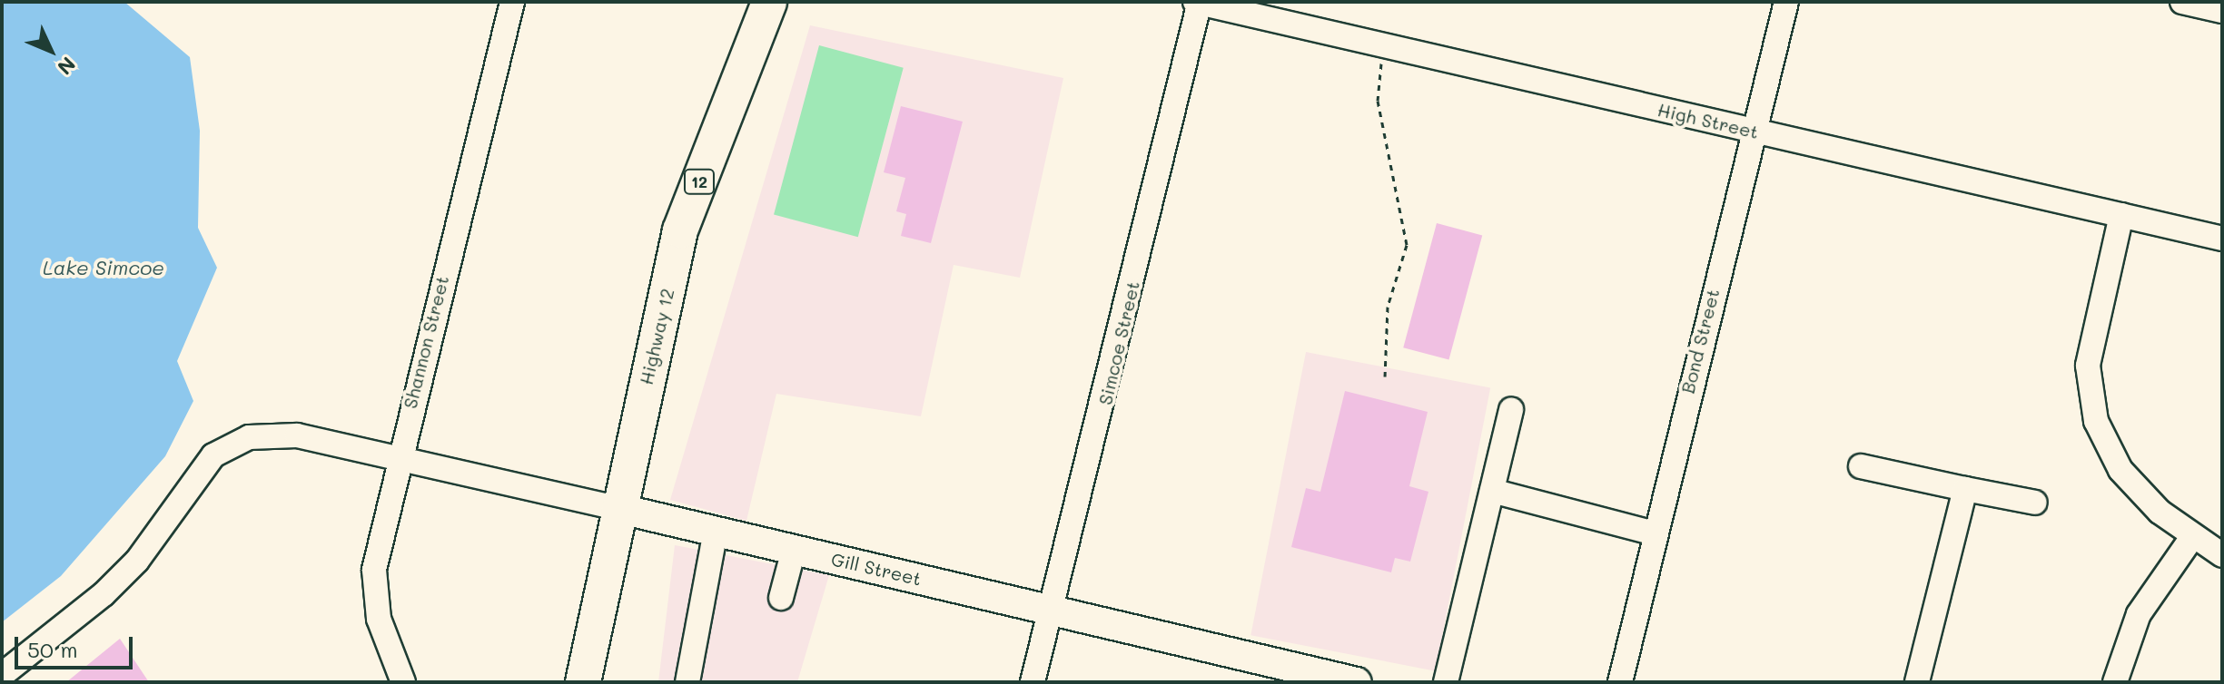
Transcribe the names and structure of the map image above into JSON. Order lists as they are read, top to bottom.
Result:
{
  "streets": {
    "highway": ["12", "Highway 12"],
    "main road": ["Gill Street"],
    "street": [
      "High Street",
      "Bond Street",
      "Shannon Street",
      "Simcoe Street"
    ]
  },
  "crossings": [
    ["High Street", "Bond Street"],
    ["High Street", "Simcoe Street"],
    ["Highway 12", "Gill Street"],
    ["Shannon Street", "Gill Street"],
    ["Simcoe Street", "Gill Street"]
  ],
  "water": ["Lake Simcoe"],
  "scale_bar": "50 m",
  "north": "bottom right"
}
